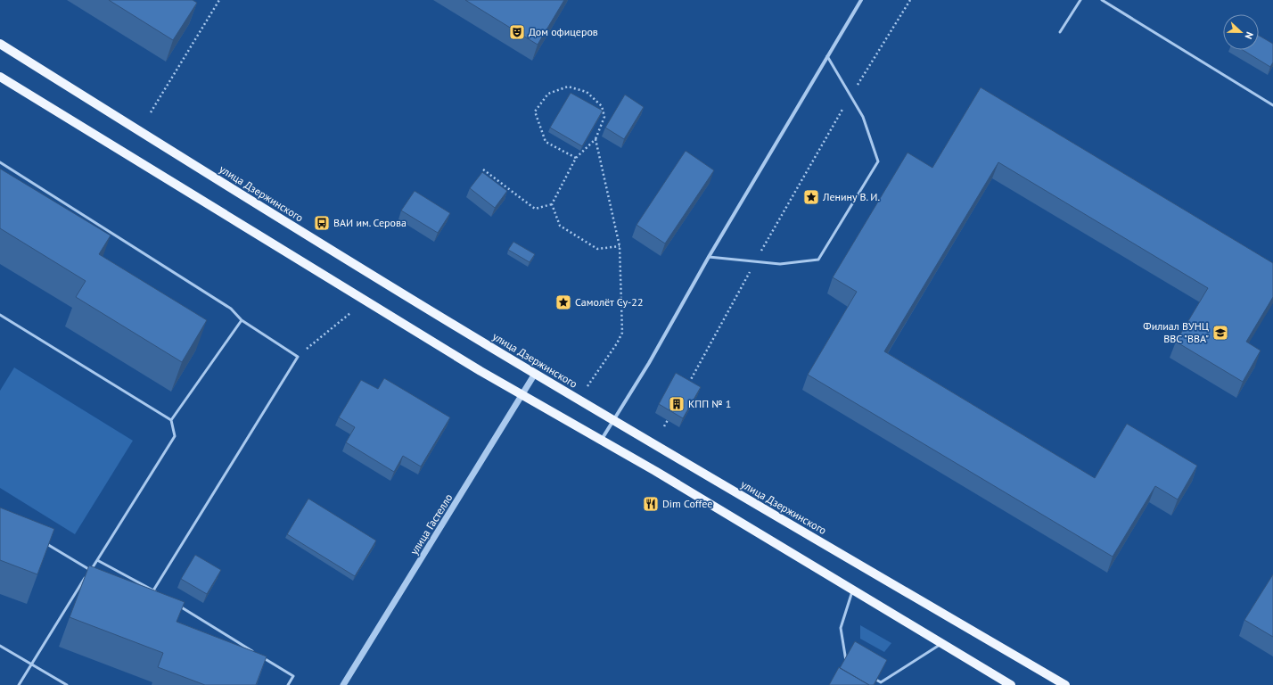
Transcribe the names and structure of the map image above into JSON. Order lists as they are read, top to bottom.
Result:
{
  "streets": {
    "main road": ["улица Дзержинского"],
    "street": ["улица Гастелло"]
  },
  "crossings": [
    ["улица Дзержинского", "улица Гастелло"]
  ],
  "places": {
    "theatre": ["Дом офицеров"],
    "place": ["Ленину В. И.", "Самолёт Су-22"],
    "bus stop": ["ВАИ им. Серова"],
    "school or university": ["Филиал ВУНЦ ВВС \"ВВА\""],
    "building": ["КПП № 1"],
    "restaurant": ["Dim Coffee"]
  },
  "north": "right"
}
